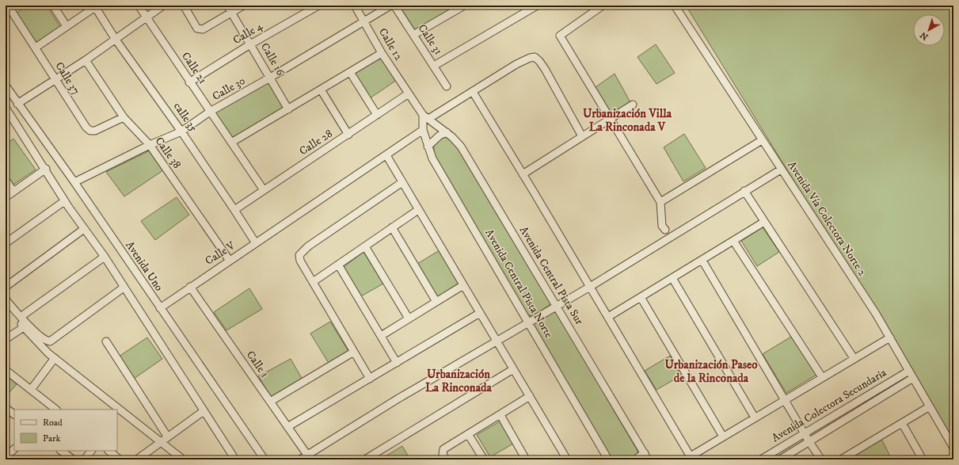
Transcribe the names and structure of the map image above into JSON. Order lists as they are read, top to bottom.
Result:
{
  "streets": {
    "street": [
      "Calle 4",
      "Calle 31",
      "Calle 12",
      "Calle 16",
      "Calle 21",
      "Calle 37",
      "Calle 30",
      "calle 35",
      "Calle 28",
      "Calle 38",
      "Avenida Vía Colectora Norte 2",
      "Calle V",
      "Avenida Uno",
      "Avenida Central Pista Sur",
      "Avenida Central Pista Norte",
      "Calle 1",
      "Avenida Colectora Secundaria"
    ]
  },
  "crossings": [
    ["Calle 4", "Calle 16"],
    ["Calle 4", "Calle 21"],
    ["Calle 12", "Calle 30"],
    ["Calle 12", "Calle 28"],
    ["Calle 12", "Avenida Central Pista Sur"],
    ["Calle 12", "Avenida Central Pista Norte"],
    ["Calle 16", "Calle 30"],
    ["Calle 21", "Calle 30"],
    ["Calle 21", "Calle 28"],
    ["Calle 37", "Calle 38"],
    ["Calle 30", "calle 35"],
    ["Calle 30", "Calle 38"],
    ["Calle 30", "Avenida Uno"],
    ["calle 35", "Calle 28"],
    ["Calle 38", "Calle V"],
    ["Avenida Vía Colectora Norte 2", "Avenida Colectora Secundaria"],
    ["Calle V", "Avenida Uno"],
    ["Calle V", "Avenida Central Pista Norte"],
    ["Calle V", "Calle 1"],
    ["Avenida Central Pista Sur", "Avenida Central Pista Norte"]
  ],
  "districts": ["Urbanización Villa La Rinconada V", "Urbanización Paseo de la Rinconada", "Urbanización La Rinconada"],
  "legend": ["Road", "Park"],
  "north": "bottom left"
}
